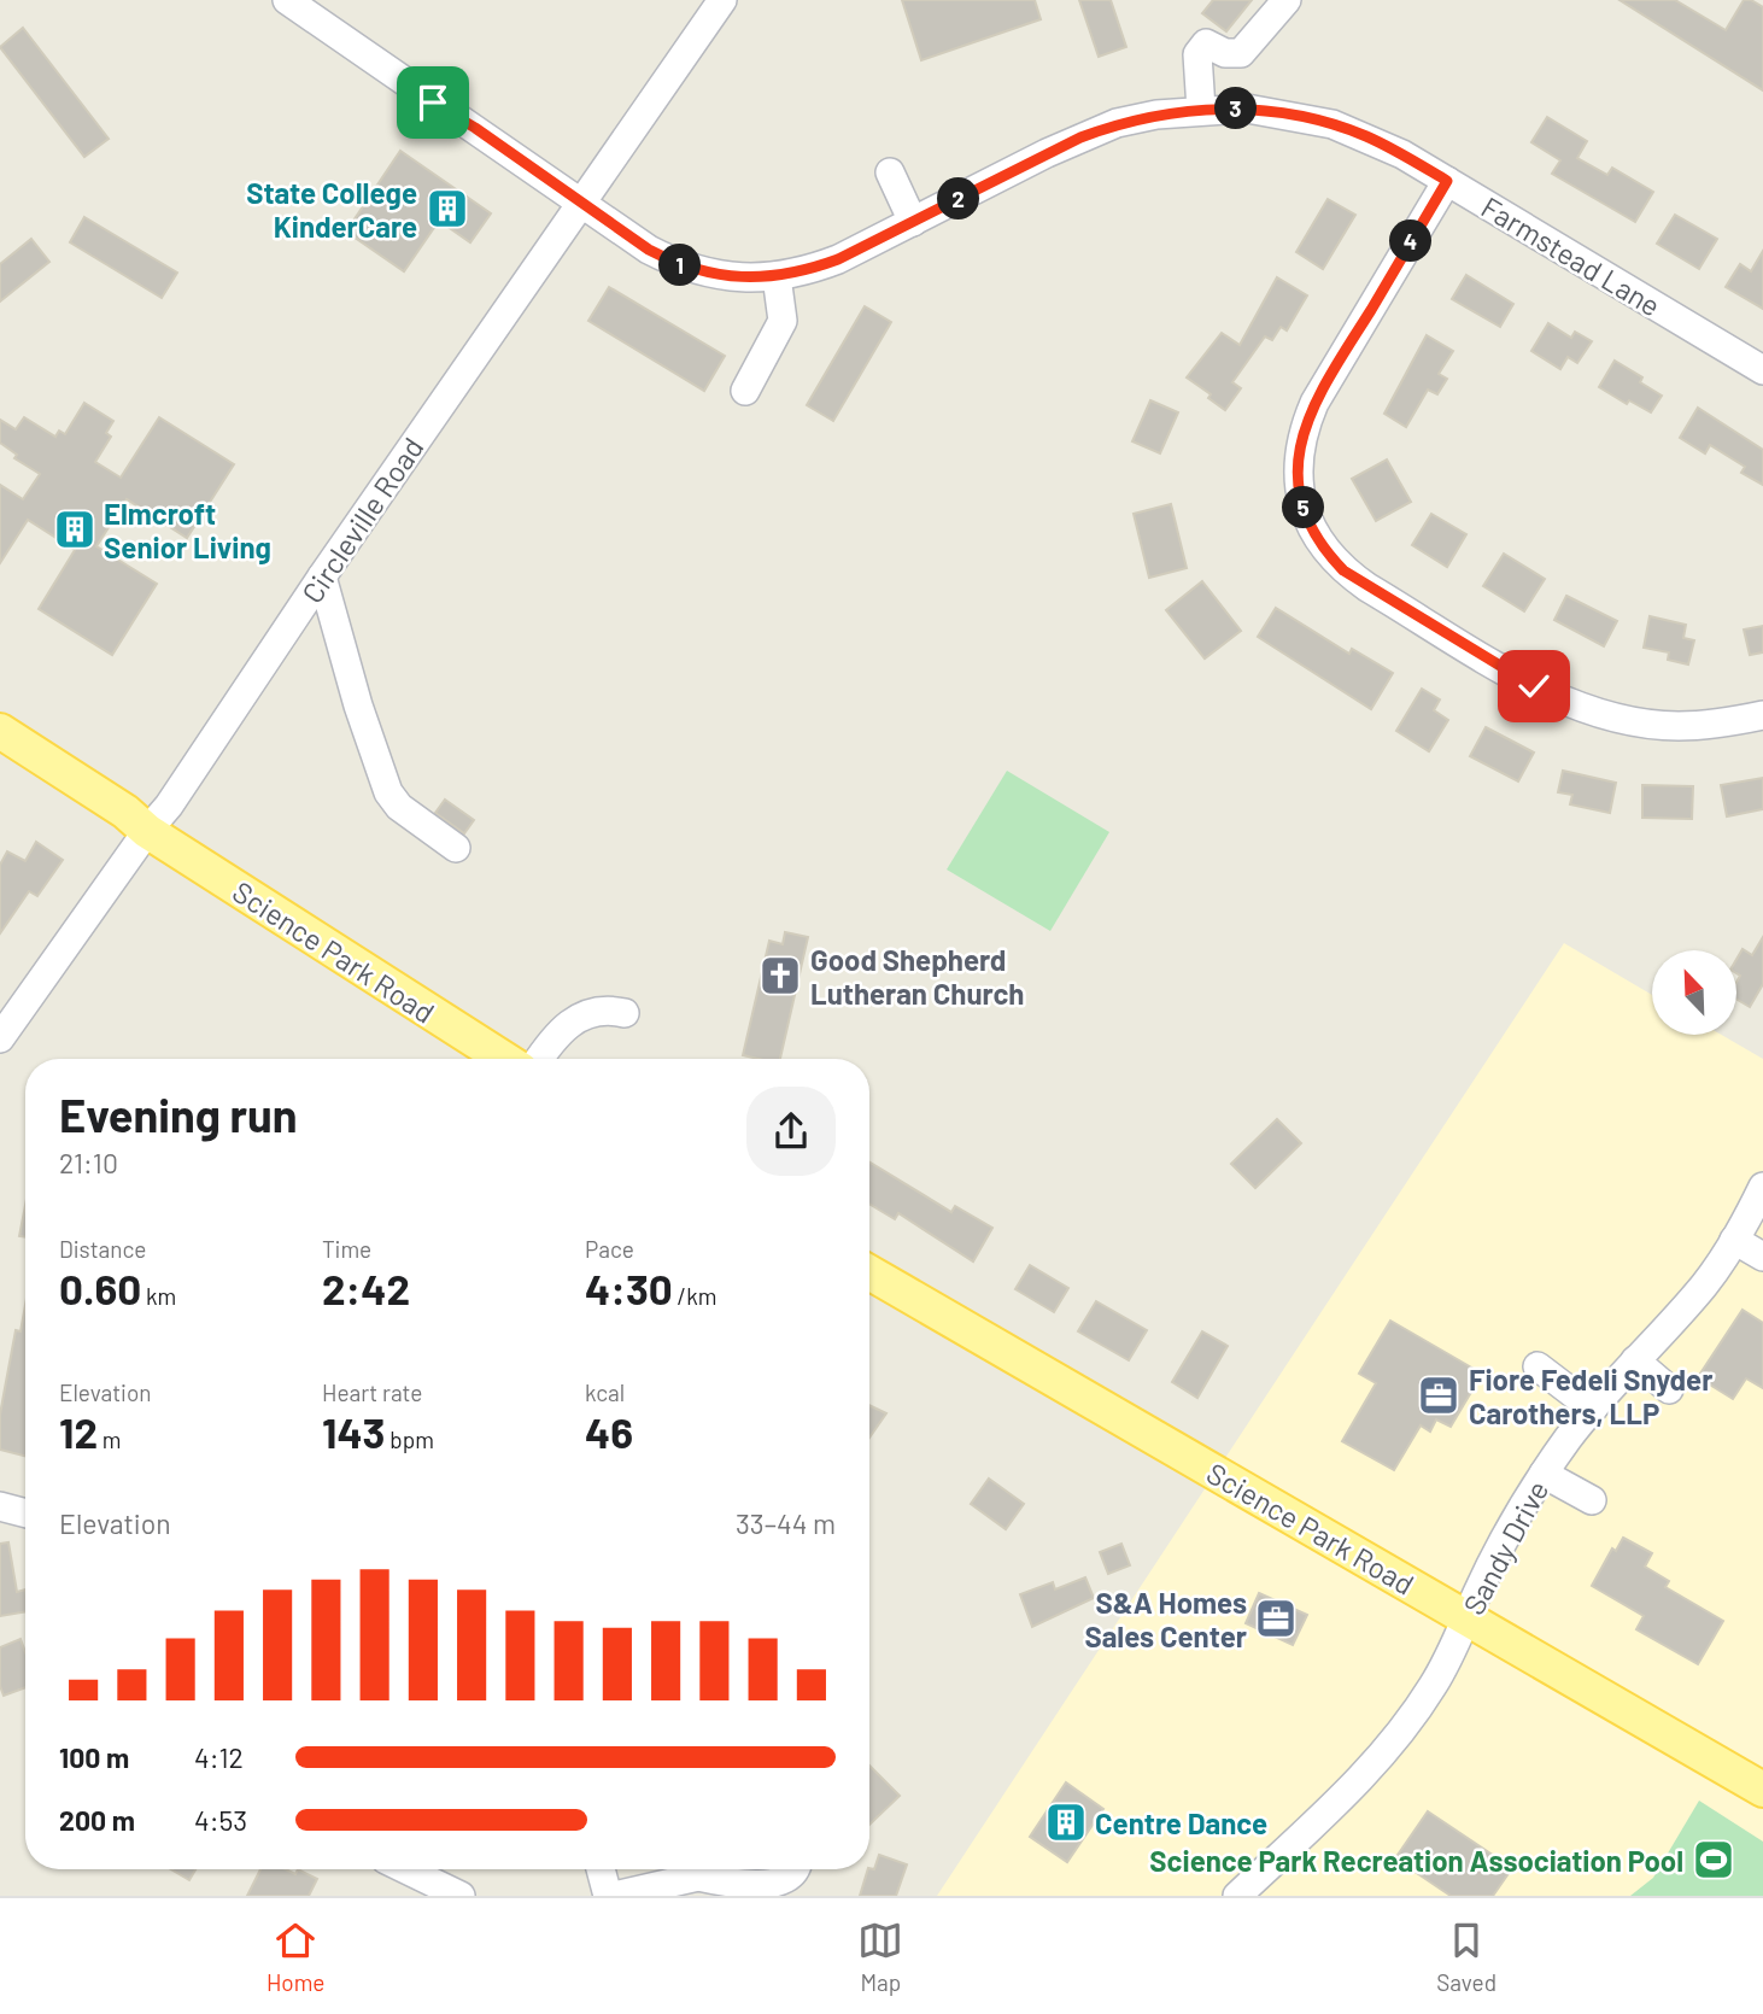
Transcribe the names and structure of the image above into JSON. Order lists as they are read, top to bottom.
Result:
{
  "streets": {
    "main road": ["Science Park Road"],
    "street": ["Farmstead Lane", "Circleville Road", "Sandy Drive"]
  },
  "crossings": [
    ["Farmstead Lane", "Circleville Road"],
    ["Circleville Road", "Science Park Road"],
    ["Science Park Road", "Sandy Drive"]
  ],
  "places": {
    "building": ["State College KinderCare", "Elmcroft Senior Living", "Centre Dance"],
    "church": ["Good Shepherd Lutheran Church"],
    "office": ["Fiore Fedeli Snyder Carothers, LLP", "S&A Homes Sales Center"],
    "sports": ["Science Park Recreation Association Pool"]
  },
  "north": "top left",
  "page": {
    "pins": [
      "3",
      "2",
      "4",
      "1",
      "5"
    ],
    "heading": ["Evening run", "21:10"],
    "stats": [
      ["Distance", "0.60 km"],
      ["Time", "2:42"],
      ["Pace", "4:30 /km"],
      ["Elevation", "12 m"],
      ["Heart rate", "143 bpm"],
      ["kcal", "46"]
    ],
    "chart": ["Elevation", "33–44 m"],
    "list": [
      {
        "name": "100 m",
        "note": "4:12"
      },
      {
        "name": "200 m",
        "note": "4:53"
      }
    ],
    "tabs": ["Home", "Map", "Saved"]
  }
}
